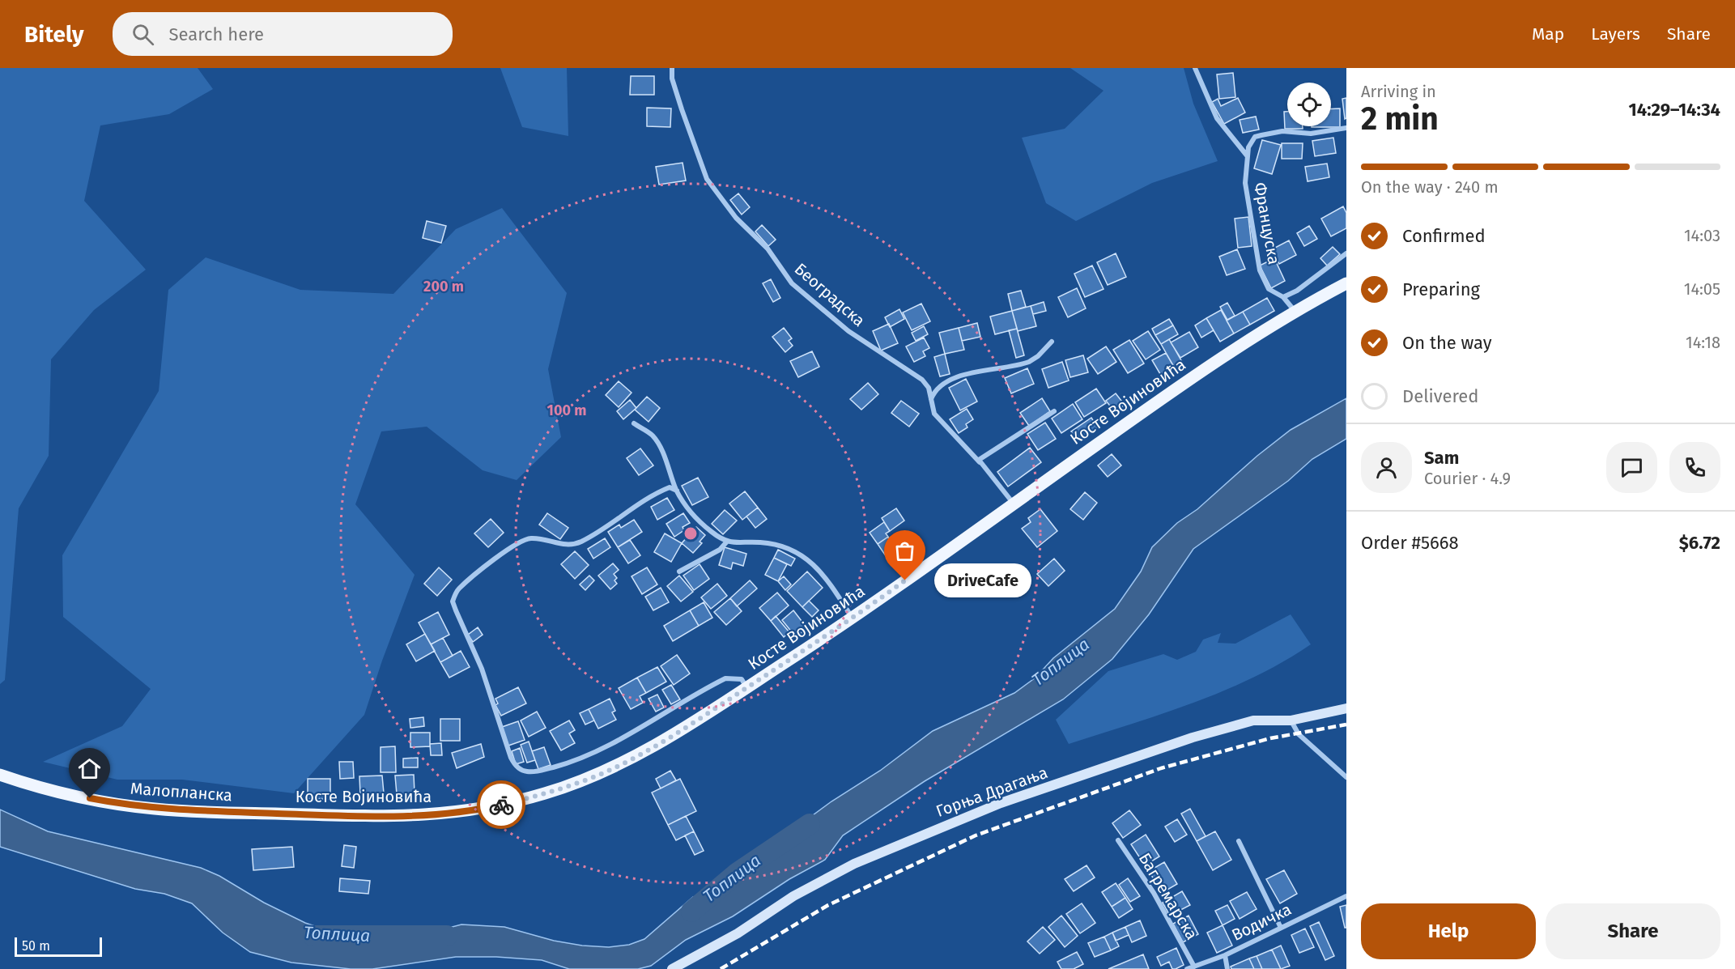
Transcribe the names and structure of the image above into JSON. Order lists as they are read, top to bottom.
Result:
{
  "streets": {
    "main road": ["Косте Војиновића", "Малопланска"],
    "street": [
      "Француска",
      "Београдска",
      "Горња Драгања",
      "Багремарска",
      "Водичка"
    ]
  },
  "crossings": [
    ["Француска", "Косте Војиновића"],
    ["Београдска", "Косте Војиновића"],
    ["Косте Војиновића", "Малопланска"],
    ["Багремарска", "Водичка"]
  ],
  "water": ["Топлица"],
  "places": ["DriveCafe"],
  "scale_bar": "50 m",
  "page": {
    "header": "Bitely",
    "search": "Search here",
    "nav": ["Map", "Layers", "Share"],
    "heading": ["2 min", "Arriving in", "14:29–14:34"],
    "panel": [
      "Sam",
      "Courier · 4.9",
      "Order #5668",
      "$6.72"
    ],
    "bar": "On the way · 240 m",
    "list": [
      ["Confirmed", "14:03"],
      ["Preparing", "14:05"],
      ["On the way", "14:18"],
      "Delivered"
    ],
    "bubble": "DriveCafe",
    "buttons": ["Help", "Share"],
    "scale": "50 m"
  },
  "rings": ["200 m", "100 m"]
}
